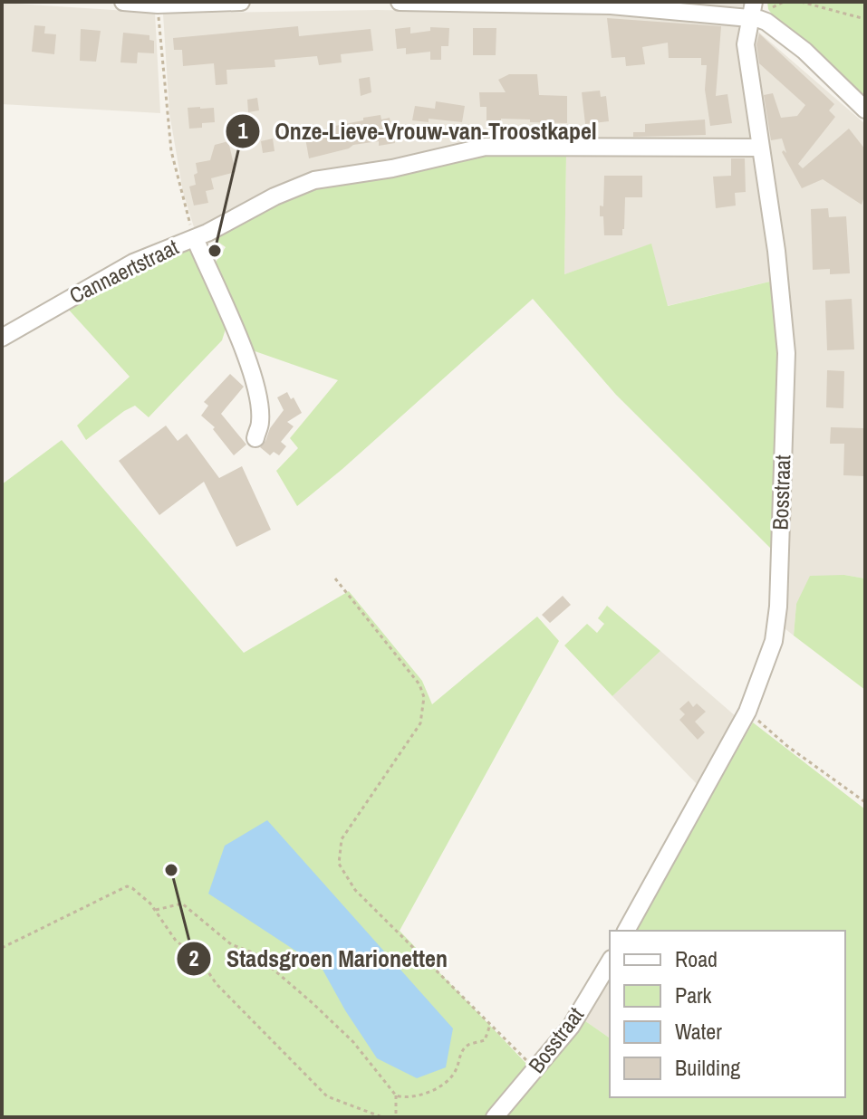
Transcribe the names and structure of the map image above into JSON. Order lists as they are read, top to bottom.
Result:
{
  "streets": {
    "street": ["Cannaertstraat", "Bosstraat"]
  },
  "crossings": [
    ["Cannaertstraat", "Bosstraat"]
  ],
  "places": ["Onze-Lieve-Vrouw-van-Troostkapel", "Stadsgroen Marionetten"],
  "legend": [
    "Road",
    "Park",
    "Water",
    "Building"
  ]
}
